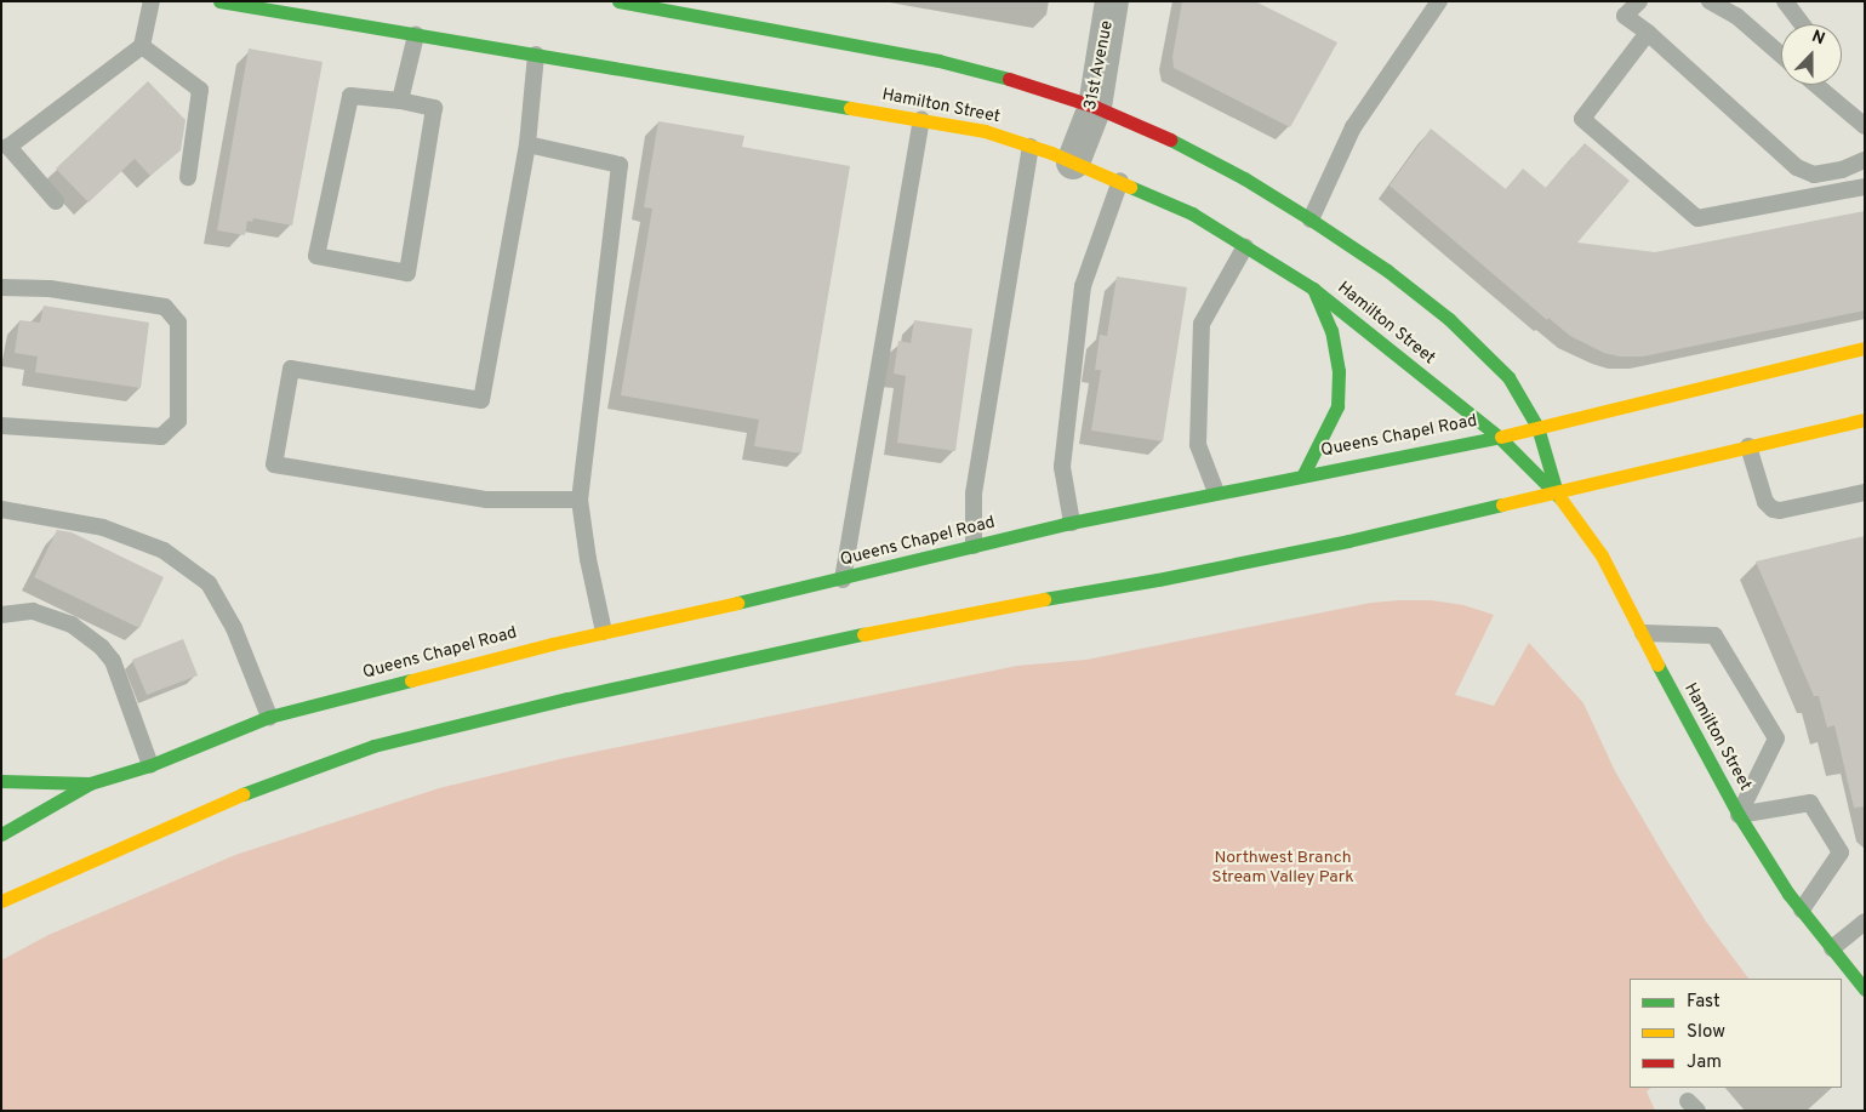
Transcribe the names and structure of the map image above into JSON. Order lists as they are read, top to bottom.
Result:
{
  "streets": {
    "main road": ["Hamilton Street", "Queens Chapel Road"],
    "street": ["31st Avenue"]
  },
  "crossings": [
    ["31st Avenue", "Hamilton Street"],
    ["Hamilton Street", "Queens Chapel Road"]
  ],
  "parks": ["Northwest Branch Stream Valley Park"],
  "legend": ["Fast", "Slow", "Jam"],
  "north": "top"
}
